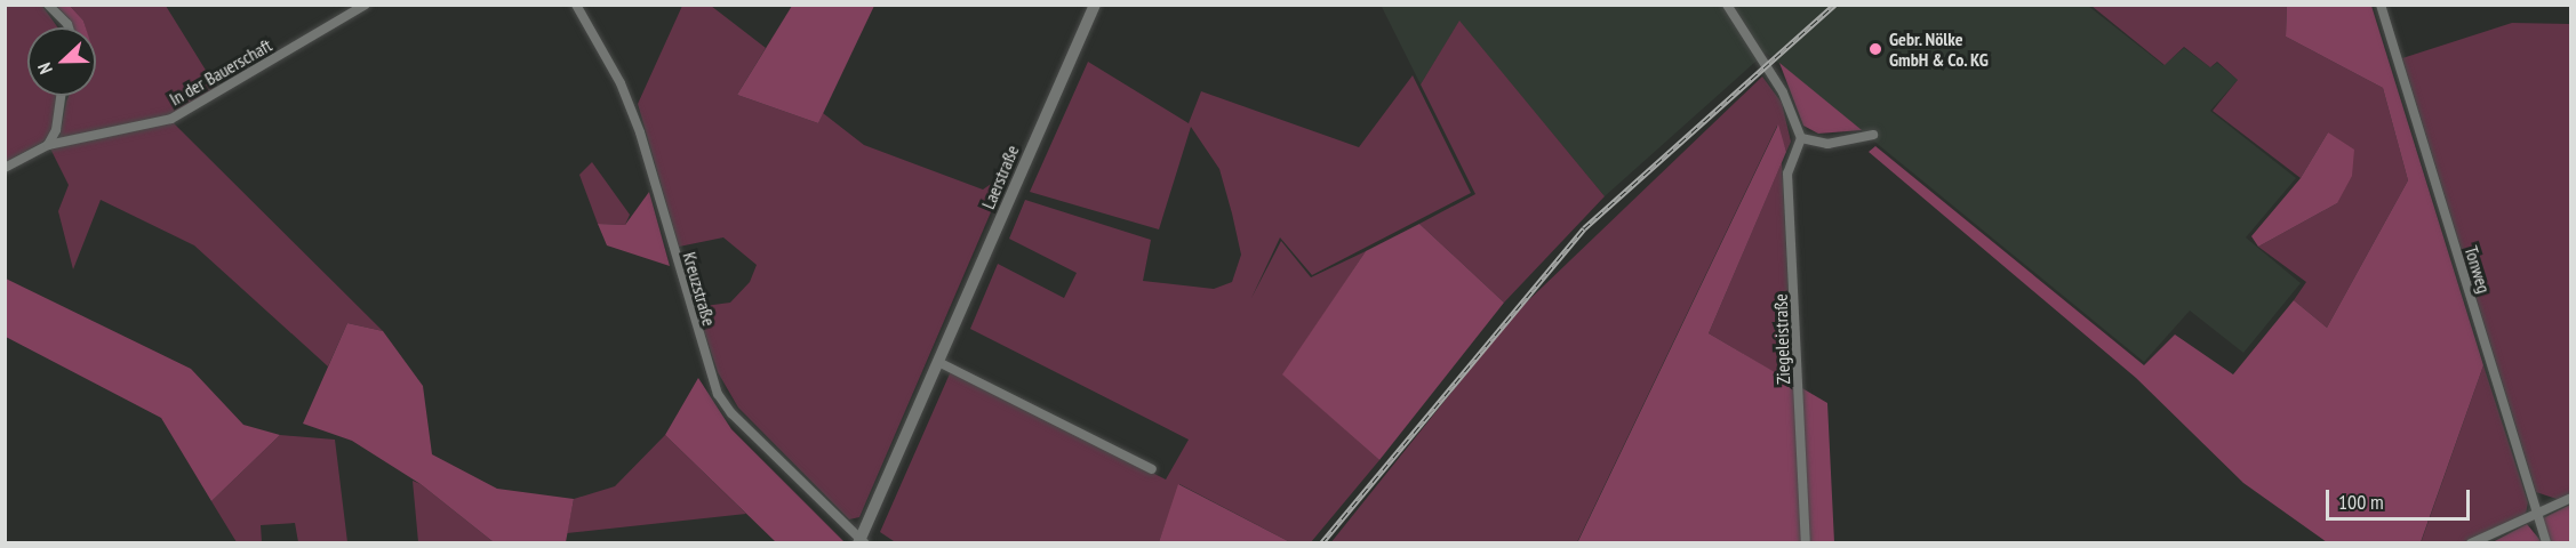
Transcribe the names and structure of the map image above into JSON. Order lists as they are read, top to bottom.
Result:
{
  "streets": {
    "main road": ["Laerstraße"],
    "street": [
      "In der Bauerschaft",
      "Tonweg",
      "Kreuzstraße",
      "Ziegeleistraße"
    ]
  },
  "crossings": [
    ["Laerstraße", "Kreuzstraße"]
  ],
  "places": ["Gebr. Nölke GmbH & Co. KG"],
  "scale_bar": "100 m",
  "north": "left"
}
